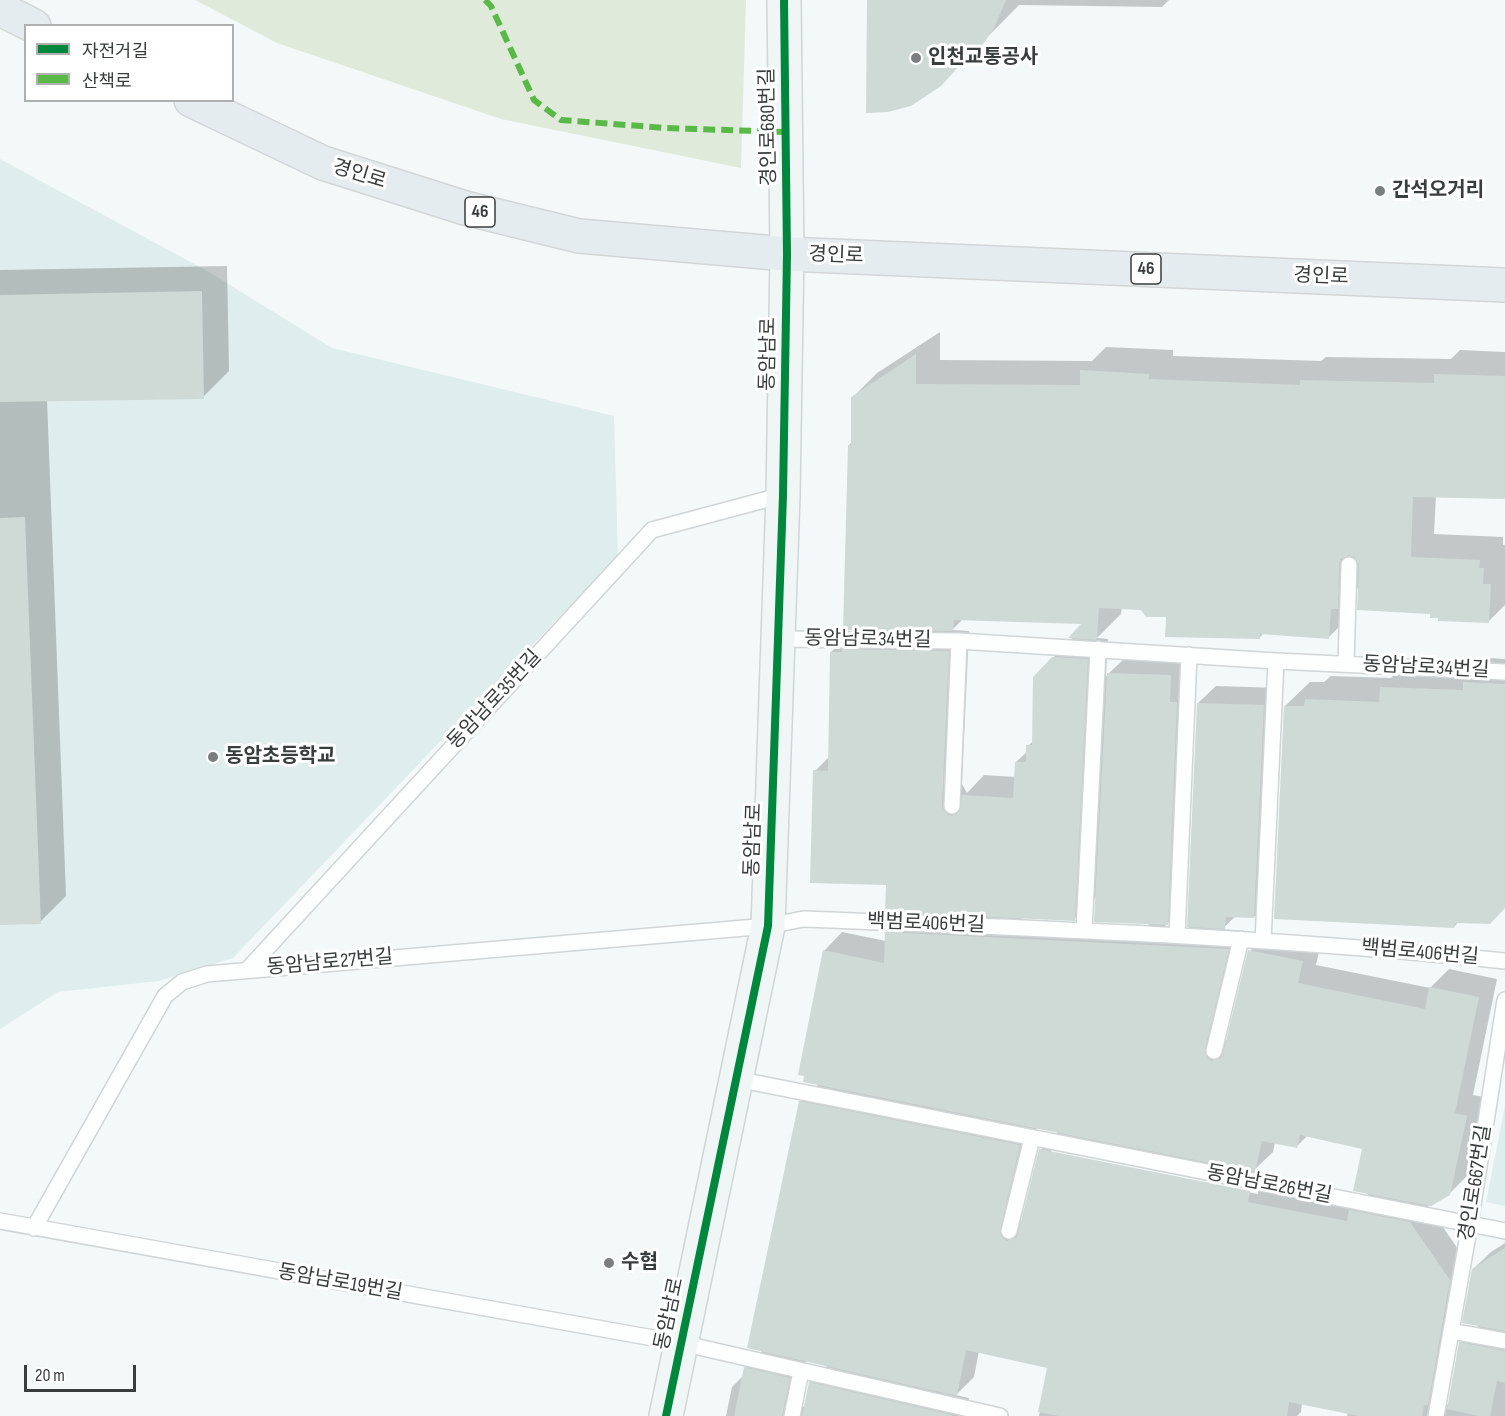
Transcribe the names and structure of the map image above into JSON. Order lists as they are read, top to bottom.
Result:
{
  "streets": {
    "main road": ["경인로", "46"],
    "street": ["경인로680번길", "동암남로"],
    "lane": [
      "동암남로34번길",
      "동암남로35번길",
      "백범로406번길",
      "동암남로27번길",
      "경인로667번길",
      "동암남로26번길",
      "동암남로19번길"
    ]
  },
  "crossings": [
    ["경인로680번길", "경인로"],
    ["경인로680번길", "동암남로"],
    ["경인로", "동암남로"],
    ["동암남로", "동암남로34번길"],
    ["동암남로", "동암남로35번길"],
    ["동암남로", "백범로406번길"],
    ["동암남로", "동암남로27번길"],
    ["동암남로", "동암남로26번길"],
    ["동암남로", "동암남로19번길"],
    ["동암남로35번길", "동암남로27번길"],
    ["백범로406번길", "동암남로27번길"],
    ["동암남로27번길", "동암남로19번길"],
    ["경인로667번길", "동암남로26번길"]
  ],
  "places": [
    "인천교통공사",
    "간석오거리",
    "동암초등학교",
    "수협"
  ],
  "legend": ["자전거길", "산책로"],
  "scale_bar": "20 m"
}
